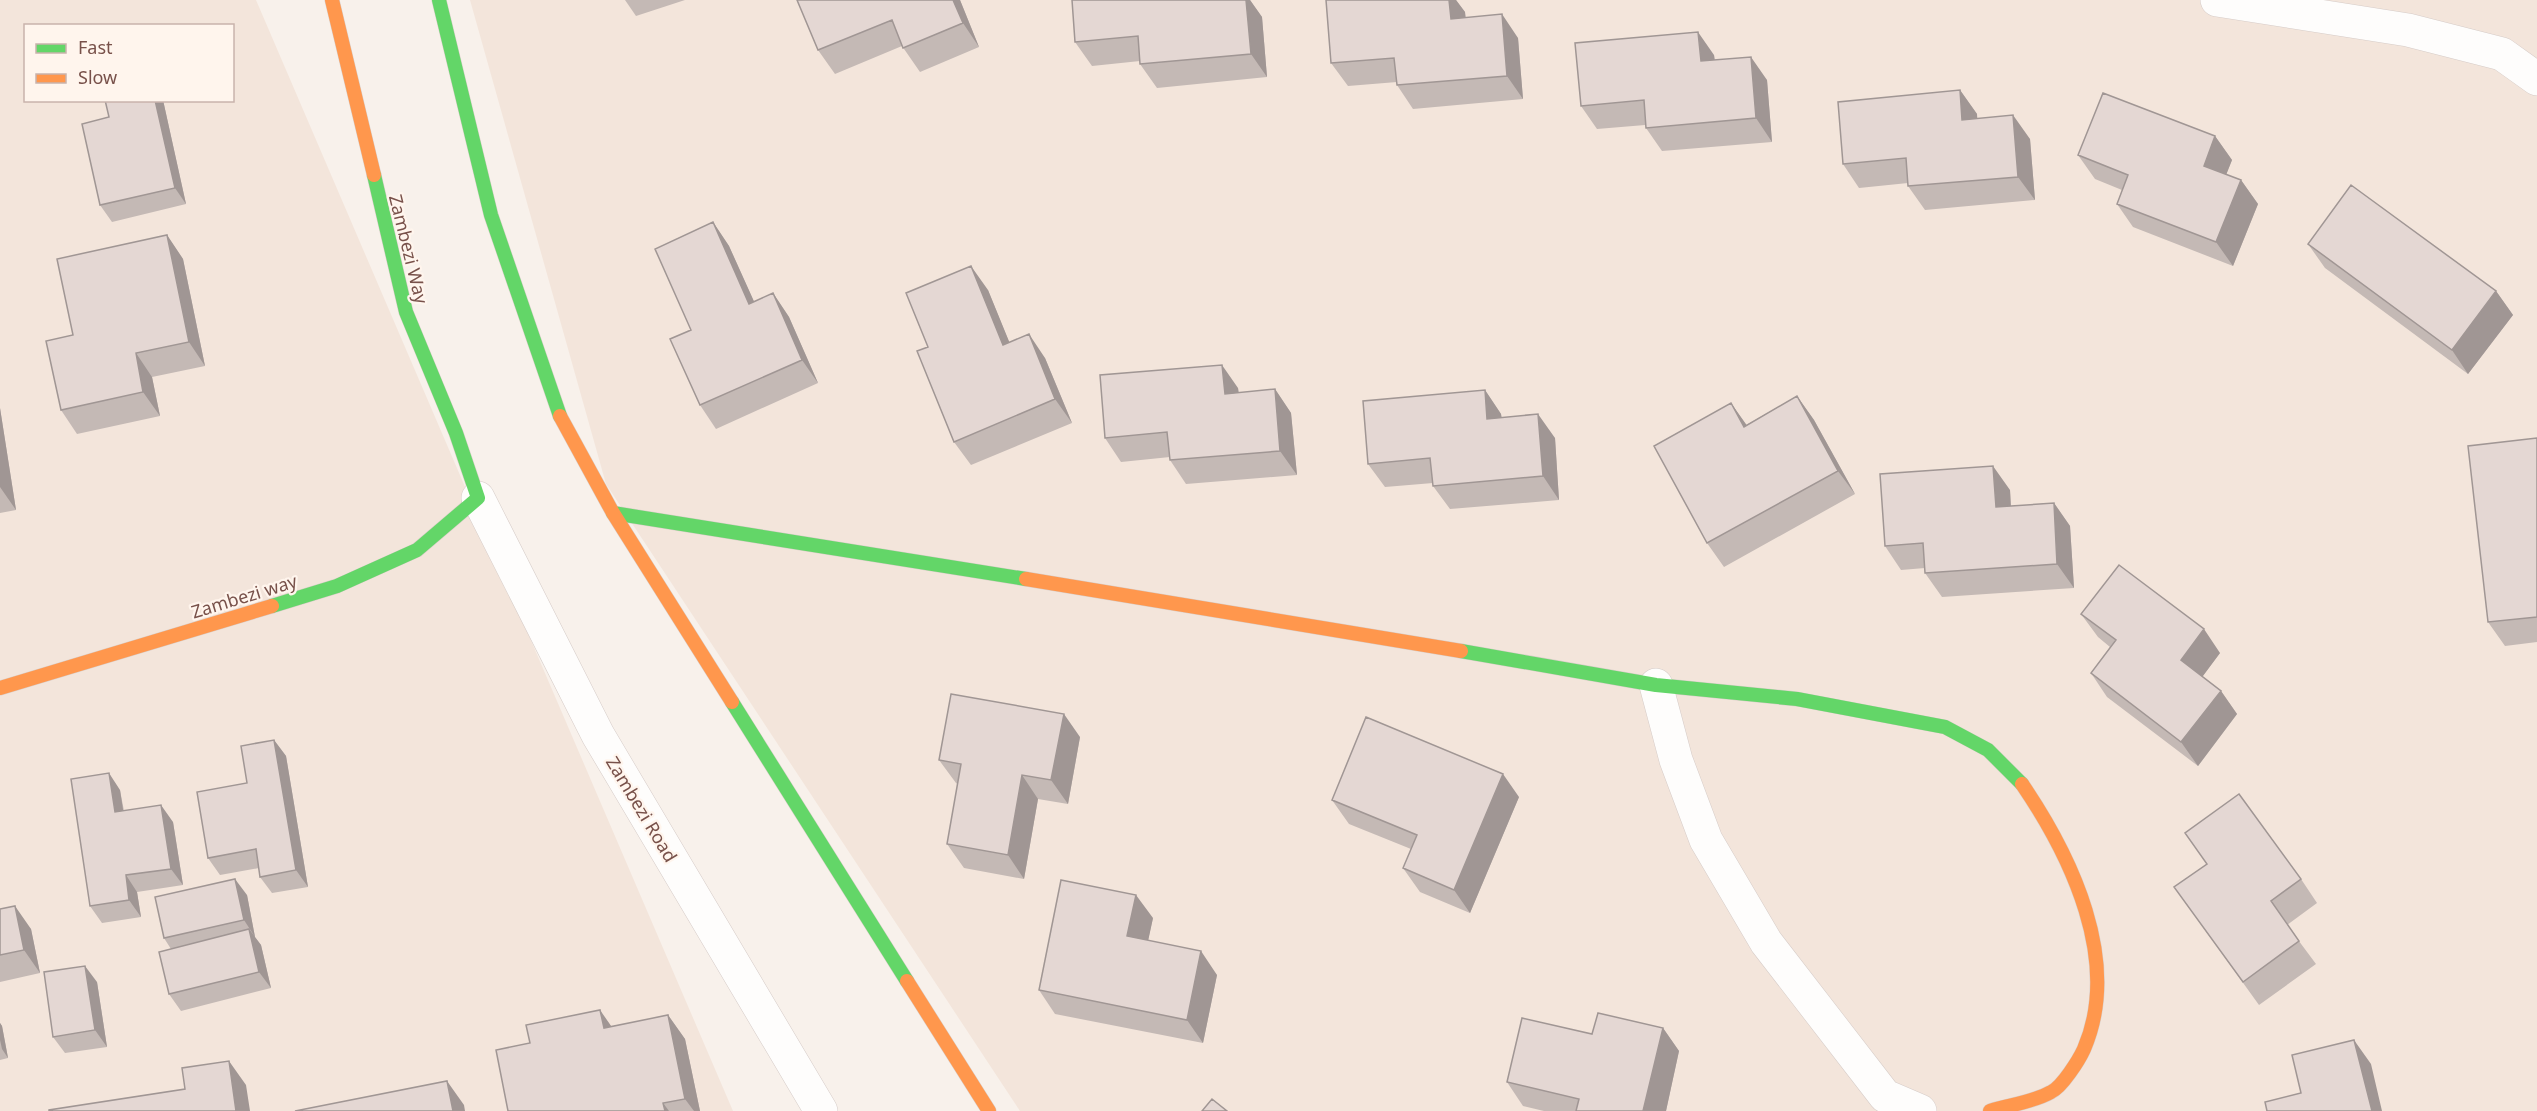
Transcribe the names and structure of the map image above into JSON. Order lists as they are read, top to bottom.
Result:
{
  "streets": {
    "street": ["Zambezi Way", "Zambezi way", "Zambezi Road"]
  },
  "crossings": [
    ["Zambezi Way", "Zambezi way"],
    ["Zambezi Way", "Zambezi Road"],
    ["Zambezi way", "Zambezi Road"]
  ],
  "legend": ["Fast", "Slow"]
}
